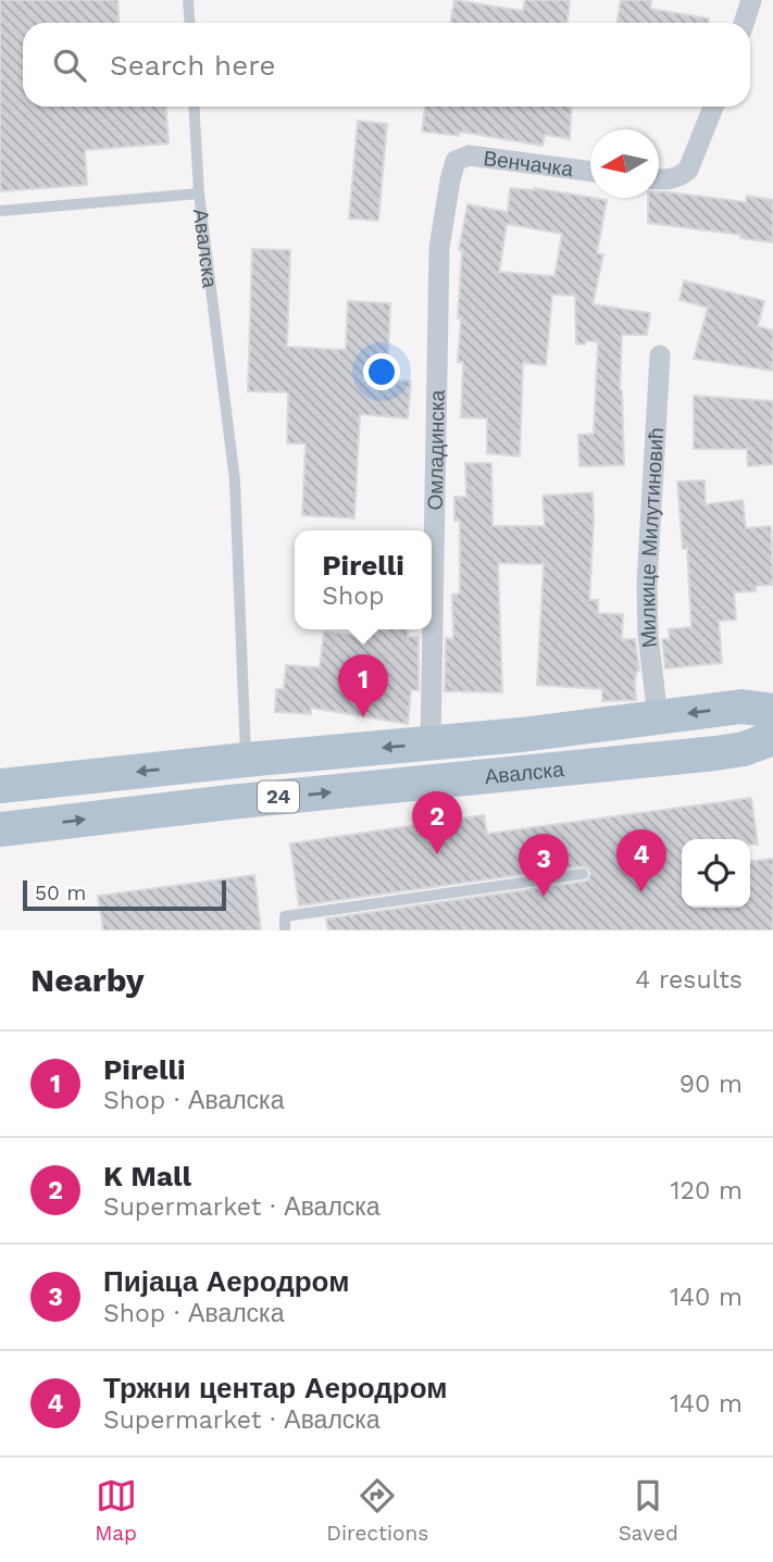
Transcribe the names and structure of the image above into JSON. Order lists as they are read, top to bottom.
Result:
{
  "streets": {
    "main road": ["Авалска", "24"],
    "street": ["Венчачка", "Омладинска", "Милкице Милутиновић"]
  },
  "crossings": [
    ["Венчачка", "Омладинска"],
    ["Авалска", "Омладинска"],
    ["Авалска", "Милкице Милутиновић"]
  ],
  "scale_bar": "50 m",
  "north": "left",
  "page": {
    "search": "Search here",
    "popup": ["Pirelli", "Shop"],
    "pins": [
      "1",
      "2",
      "4",
      "3"
    ],
    "scale": "50 m",
    "heading": ["Nearby", "4 results"],
    "list": [
      {
        "mark": "1",
        "name": "Pirelli",
        "note": "Shop · Авалска",
        "value": "90 m"
      },
      {
        "mark": "2",
        "name": "K Mall",
        "note": "Supermarket · Авалска",
        "value": "120 m"
      },
      {
        "mark": "3",
        "name": "Пијаца Аеродром",
        "note": "Shop · Авалска",
        "value": "140 m"
      },
      {
        "mark": "4",
        "name": "Тржни центар Аеродром",
        "note": "Supermarket · Авалска",
        "value": "140 m"
      }
    ],
    "nav": ["Map", "Directions", "Saved"]
  }
}
